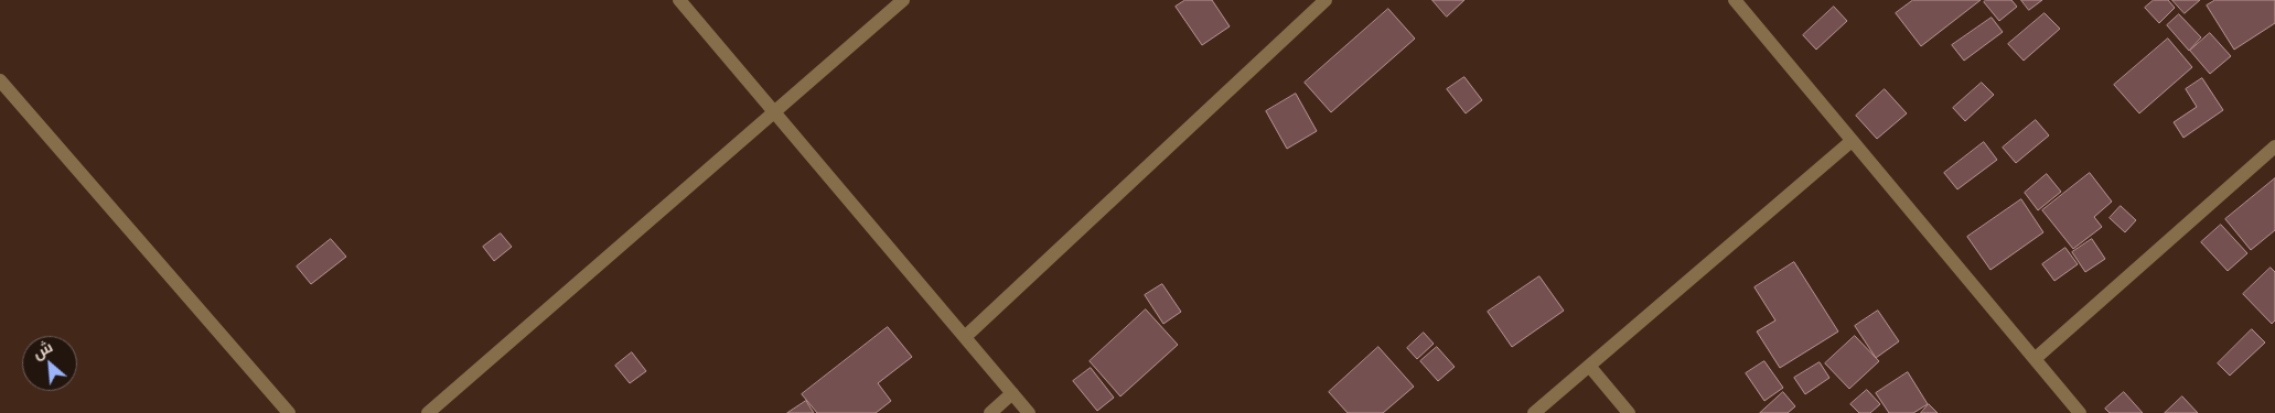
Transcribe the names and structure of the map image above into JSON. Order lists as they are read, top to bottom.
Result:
{
  "north": "top left"
}
